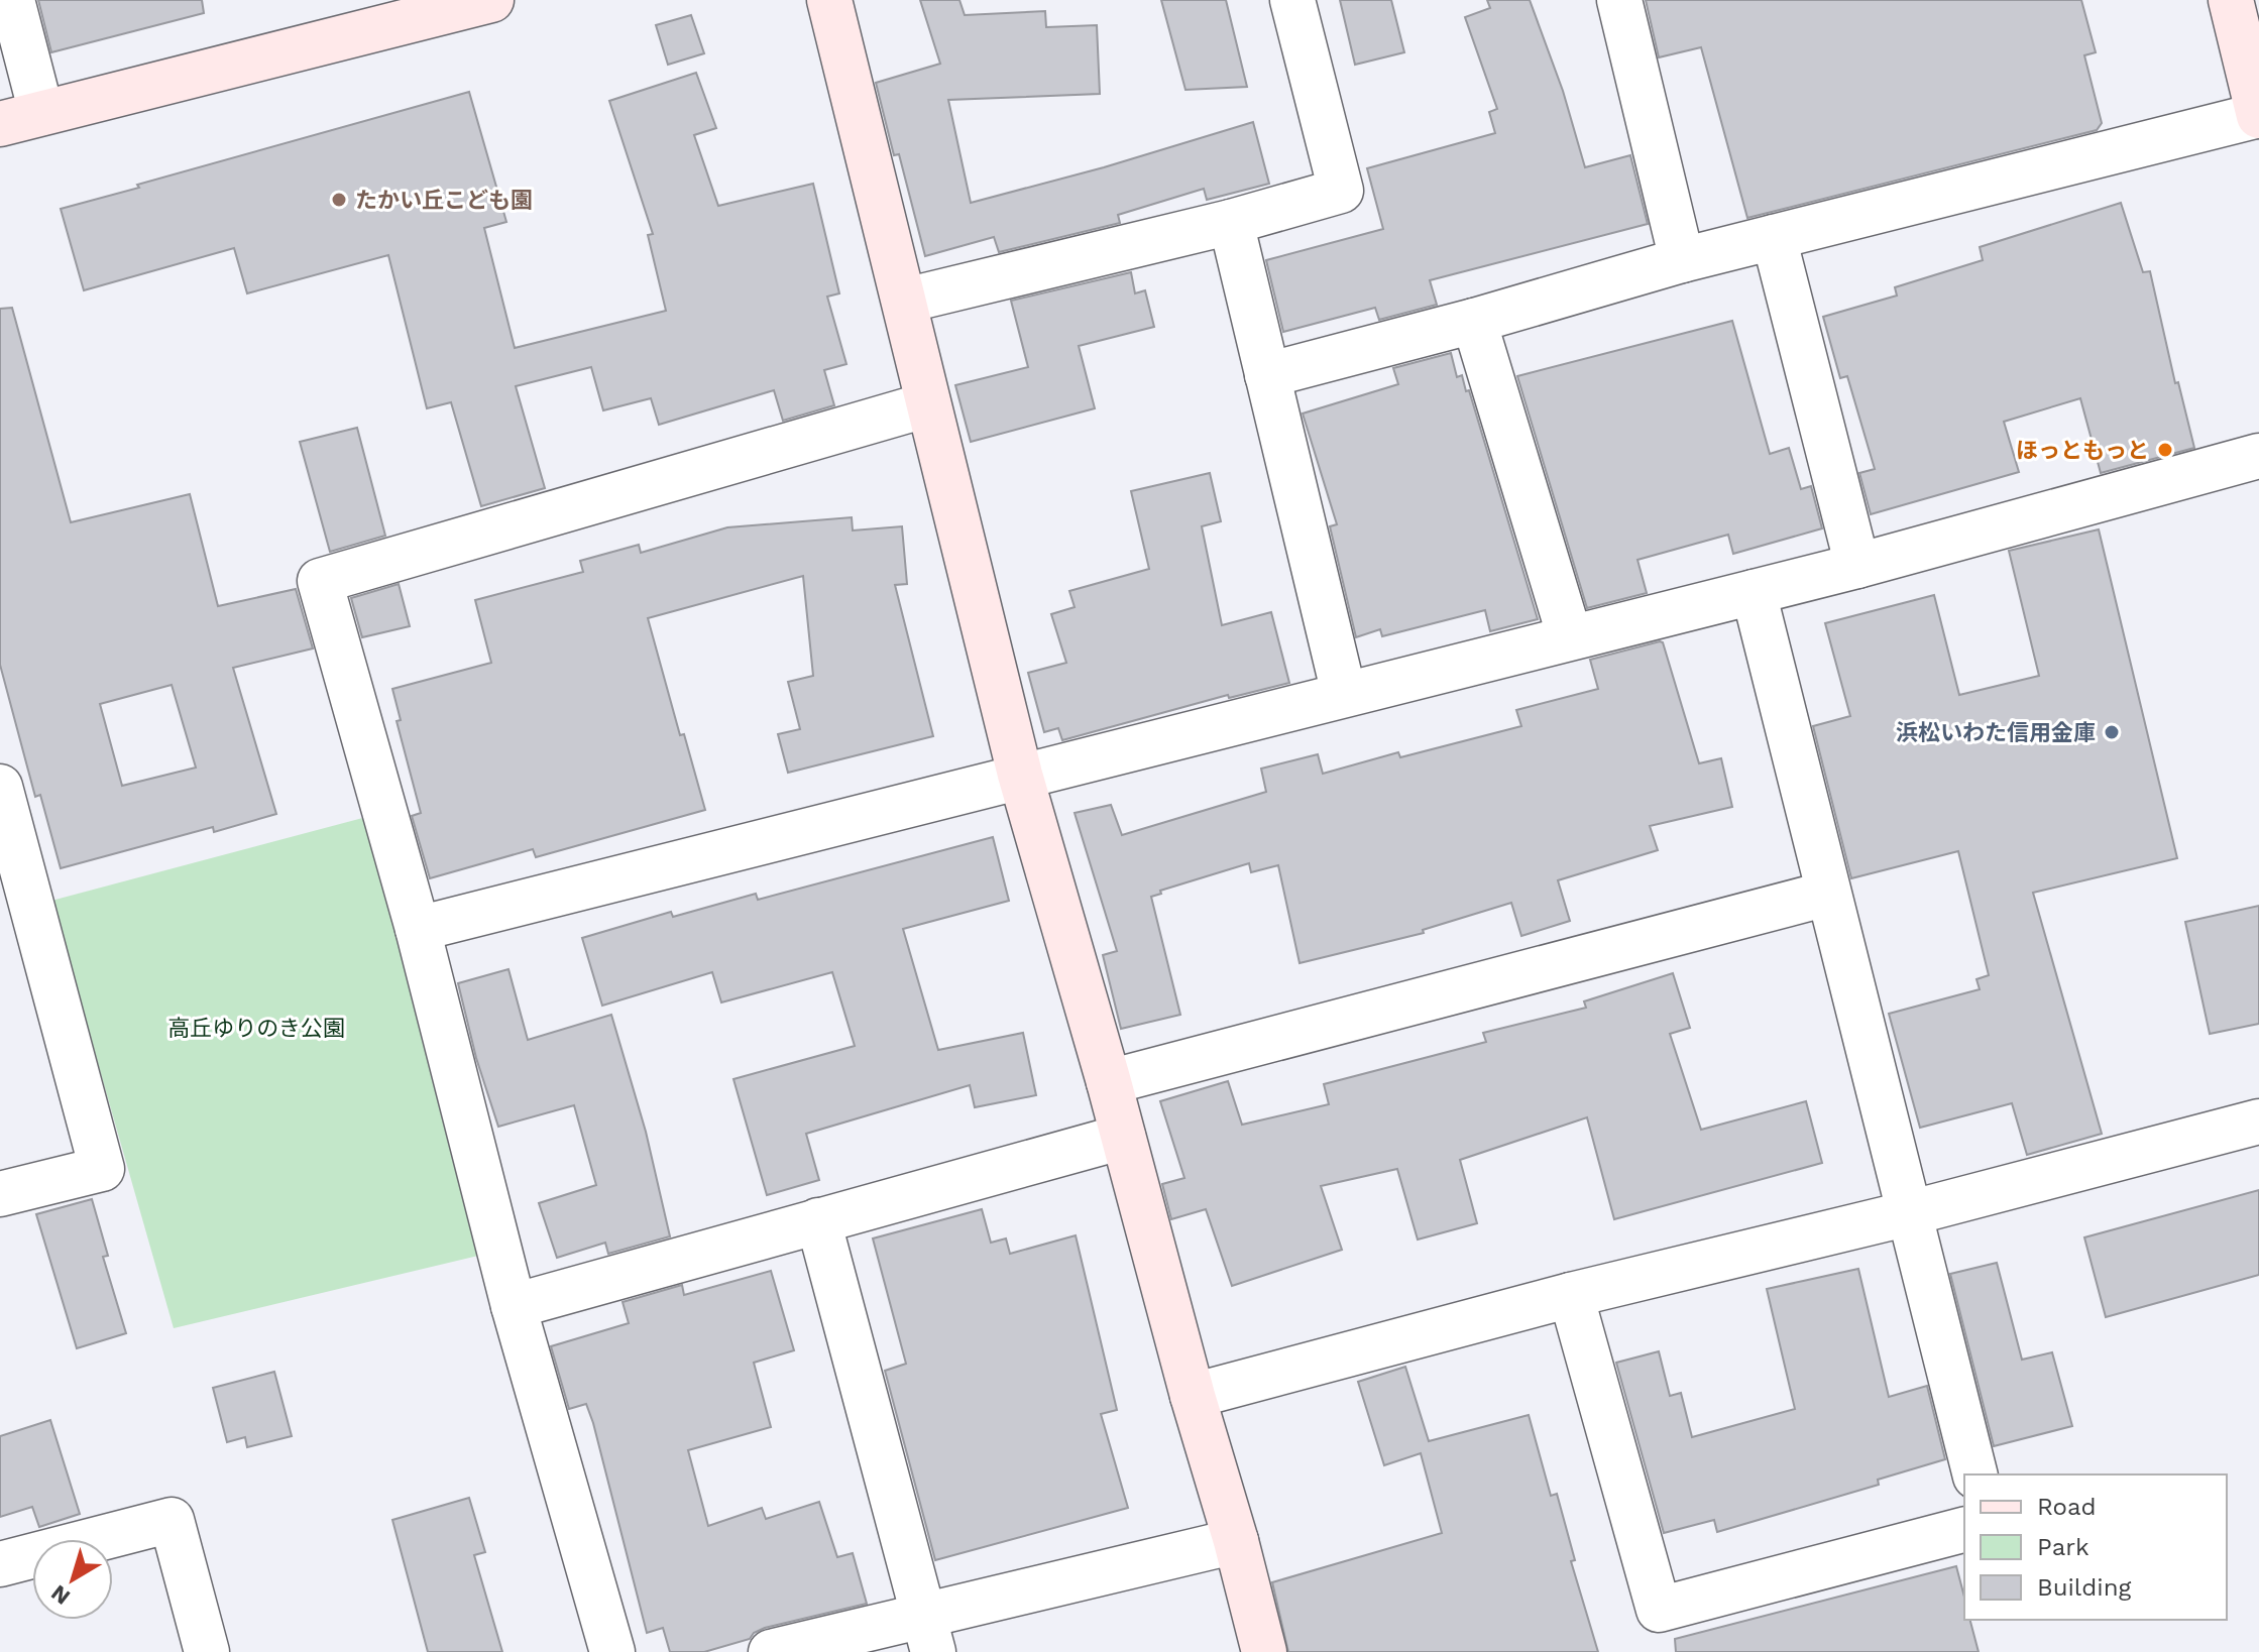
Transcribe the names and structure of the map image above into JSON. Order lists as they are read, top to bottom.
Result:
{
  "parks": ["高丘ゆりのき公園"],
  "places": ["たかい丘こども園", "ほっともっと", "浜松いわた信用金庫"],
  "legend": ["Road", "Park", "Building"],
  "north": "bottom left"
}
